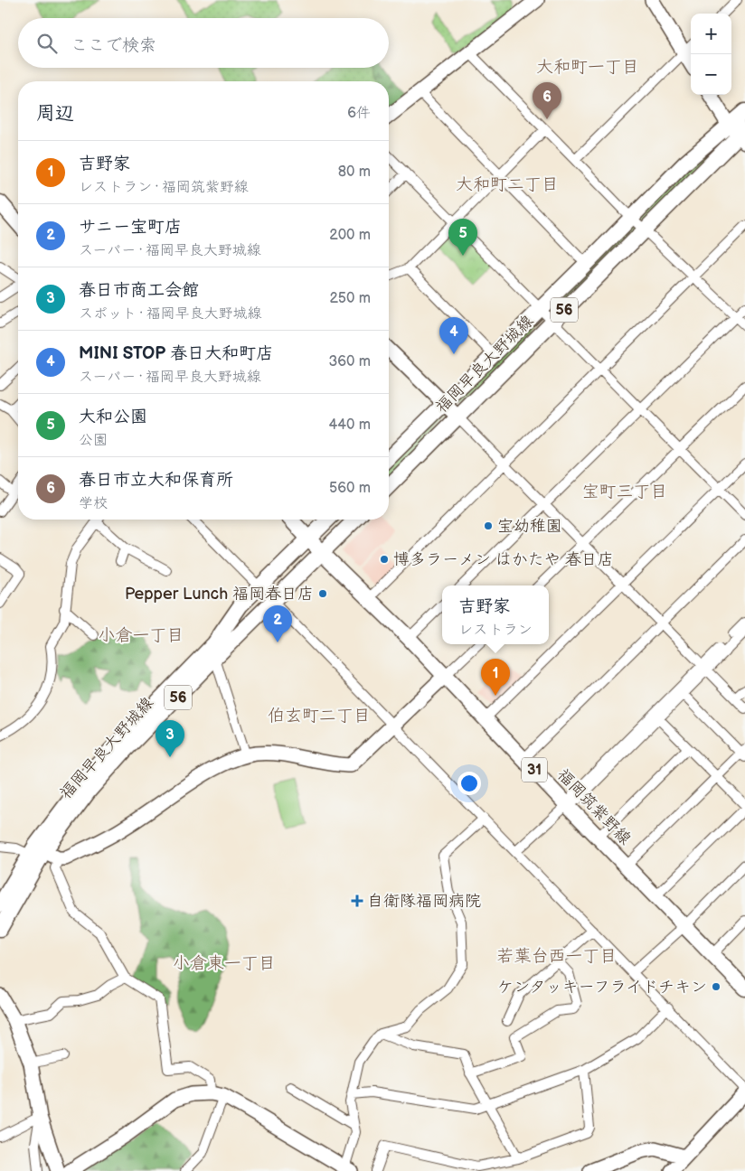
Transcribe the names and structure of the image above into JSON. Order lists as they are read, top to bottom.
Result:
{
  "streets": {
    "main road": [
      "56",
      "福岡早良大野城線",
      "31",
      "福岡筑紫野線"
    ]
  },
  "crossings": [
    ["福岡早良大野城線", "福岡筑紫野線"]
  ],
  "districts": [
    "大和町一丁目",
    "大和町二丁目",
    "宝町三丁目",
    "小倉一丁目",
    "伯玄町二丁目",
    "若葉台西一丁目",
    "小倉東一丁目"
  ],
  "places": {
    "other": [
      "宝幼稚園",
      "博多ラーメン はかたや 春日店",
      "Pepper Lunch 福岡春日店",
      "ケンタッキーフライドチキン"
    ],
    "health": ["自衛隊福岡病院"]
  },
  "page": {
    "map_buttons": ["+", "−"],
    "search": "ここで検索",
    "heading": ["周辺", "6件"],
    "pins": [
      "6",
      "5",
      "4",
      "2",
      "1",
      "3"
    ],
    "list": [
      {
        "mark": "1",
        "name": "吉野家",
        "note": "レストラン · 福岡筑紫野線",
        "value": "80 m"
      },
      {
        "mark": "2",
        "name": "サニー宝町店",
        "note": "スーパー · 福岡早良大野城線",
        "value": "200 m"
      },
      {
        "mark": "3",
        "name": "春日市商工会館",
        "note": "スポット · 福岡早良大野城線",
        "value": "250 m"
      },
      {
        "mark": "4",
        "name": "MINI STOP 春日大和町店",
        "note": "スーパー · 福岡早良大野城線",
        "value": "360 m"
      },
      {
        "mark": "5",
        "name": "大和公園",
        "note": "公園",
        "value": "440 m"
      },
      {
        "mark": "6",
        "name": "春日市立大和保育所",
        "note": "学校",
        "value": "560 m"
      }
    ],
    "popup": ["吉野家", "レストラン"]
  }
}
